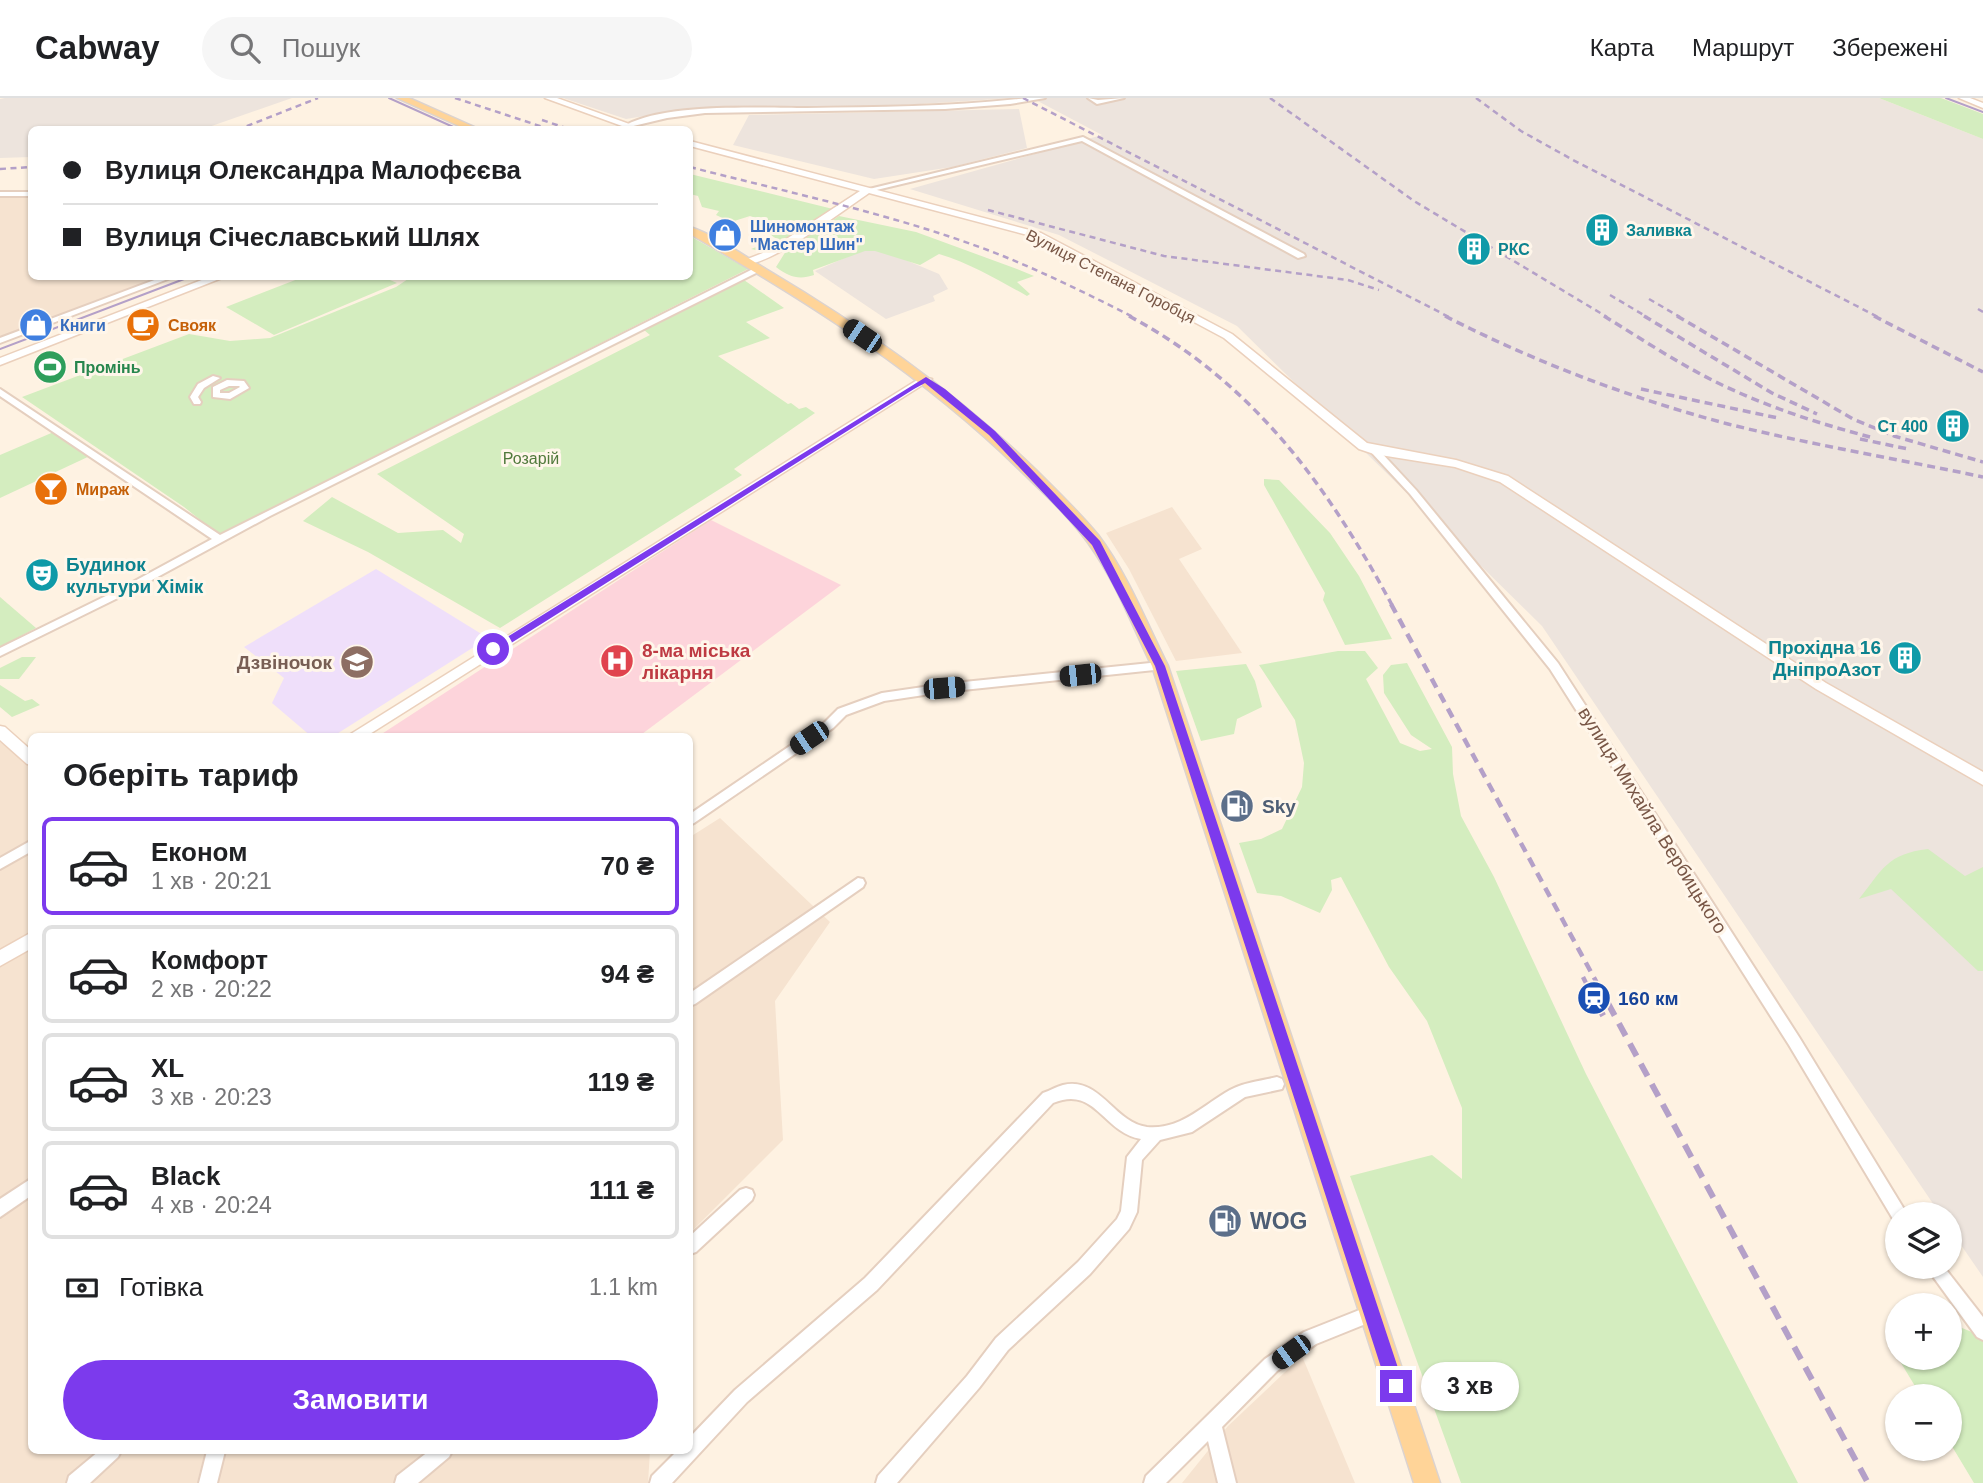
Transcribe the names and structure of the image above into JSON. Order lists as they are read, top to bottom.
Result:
{
  "streets": {
    "street": ["Вулиця Степана Горобця", "вулиця Михайла Вербицького"]
  },
  "crossings": [
    ["Вулиця Степана Горобця", "вулиця Михайла Вербицького"]
  ],
  "parks": ["Розарій"],
  "places": {
    "building": [
      "Заливка",
      "РКС",
      "Ст 400",
      "Прохідна 16 ДніпроАзот"
    ],
    "shop": ["Шиномонтаж \"Мастер Шин\"", "Книги"],
    "cafe": ["Свояк"],
    "sports": ["Промінь"],
    "bar": ["Мираж"],
    "theatre": ["Будинок культури Хімік"],
    "hospital": ["8-ма міська лікарня"],
    "school or university": ["Дзвіночок"],
    "fuel station": ["Sky", "WOG"],
    "station": ["160 км"]
  },
  "page": {
    "header": "Cabway",
    "search": "Пошук",
    "nav": ["Карта", "Маршрут", "Збережені"],
    "banner": ["Вулиця Олександра Малофєєва", "Вулиця Січеславський Шлях"],
    "heading": "Оберіть тариф",
    "list": [
      {
        "name": "Економ",
        "note": "1 хв · 20:21",
        "value": "70 ₴"
      },
      {
        "name": "Комфорт",
        "note": "2 хв · 20:22",
        "value": "94 ₴"
      },
      {
        "name": "XL",
        "note": "3 хв · 20:23",
        "value": "119 ₴"
      },
      {
        "name": "Black",
        "note": "4 хв · 20:24",
        "value": "111 ₴"
      }
    ],
    "map_buttons": ["+", "−"],
    "pay": ["Готівка", "1.1 km"],
    "buttons": "Замовити",
    "bubble": "3 хв"
  }
}
